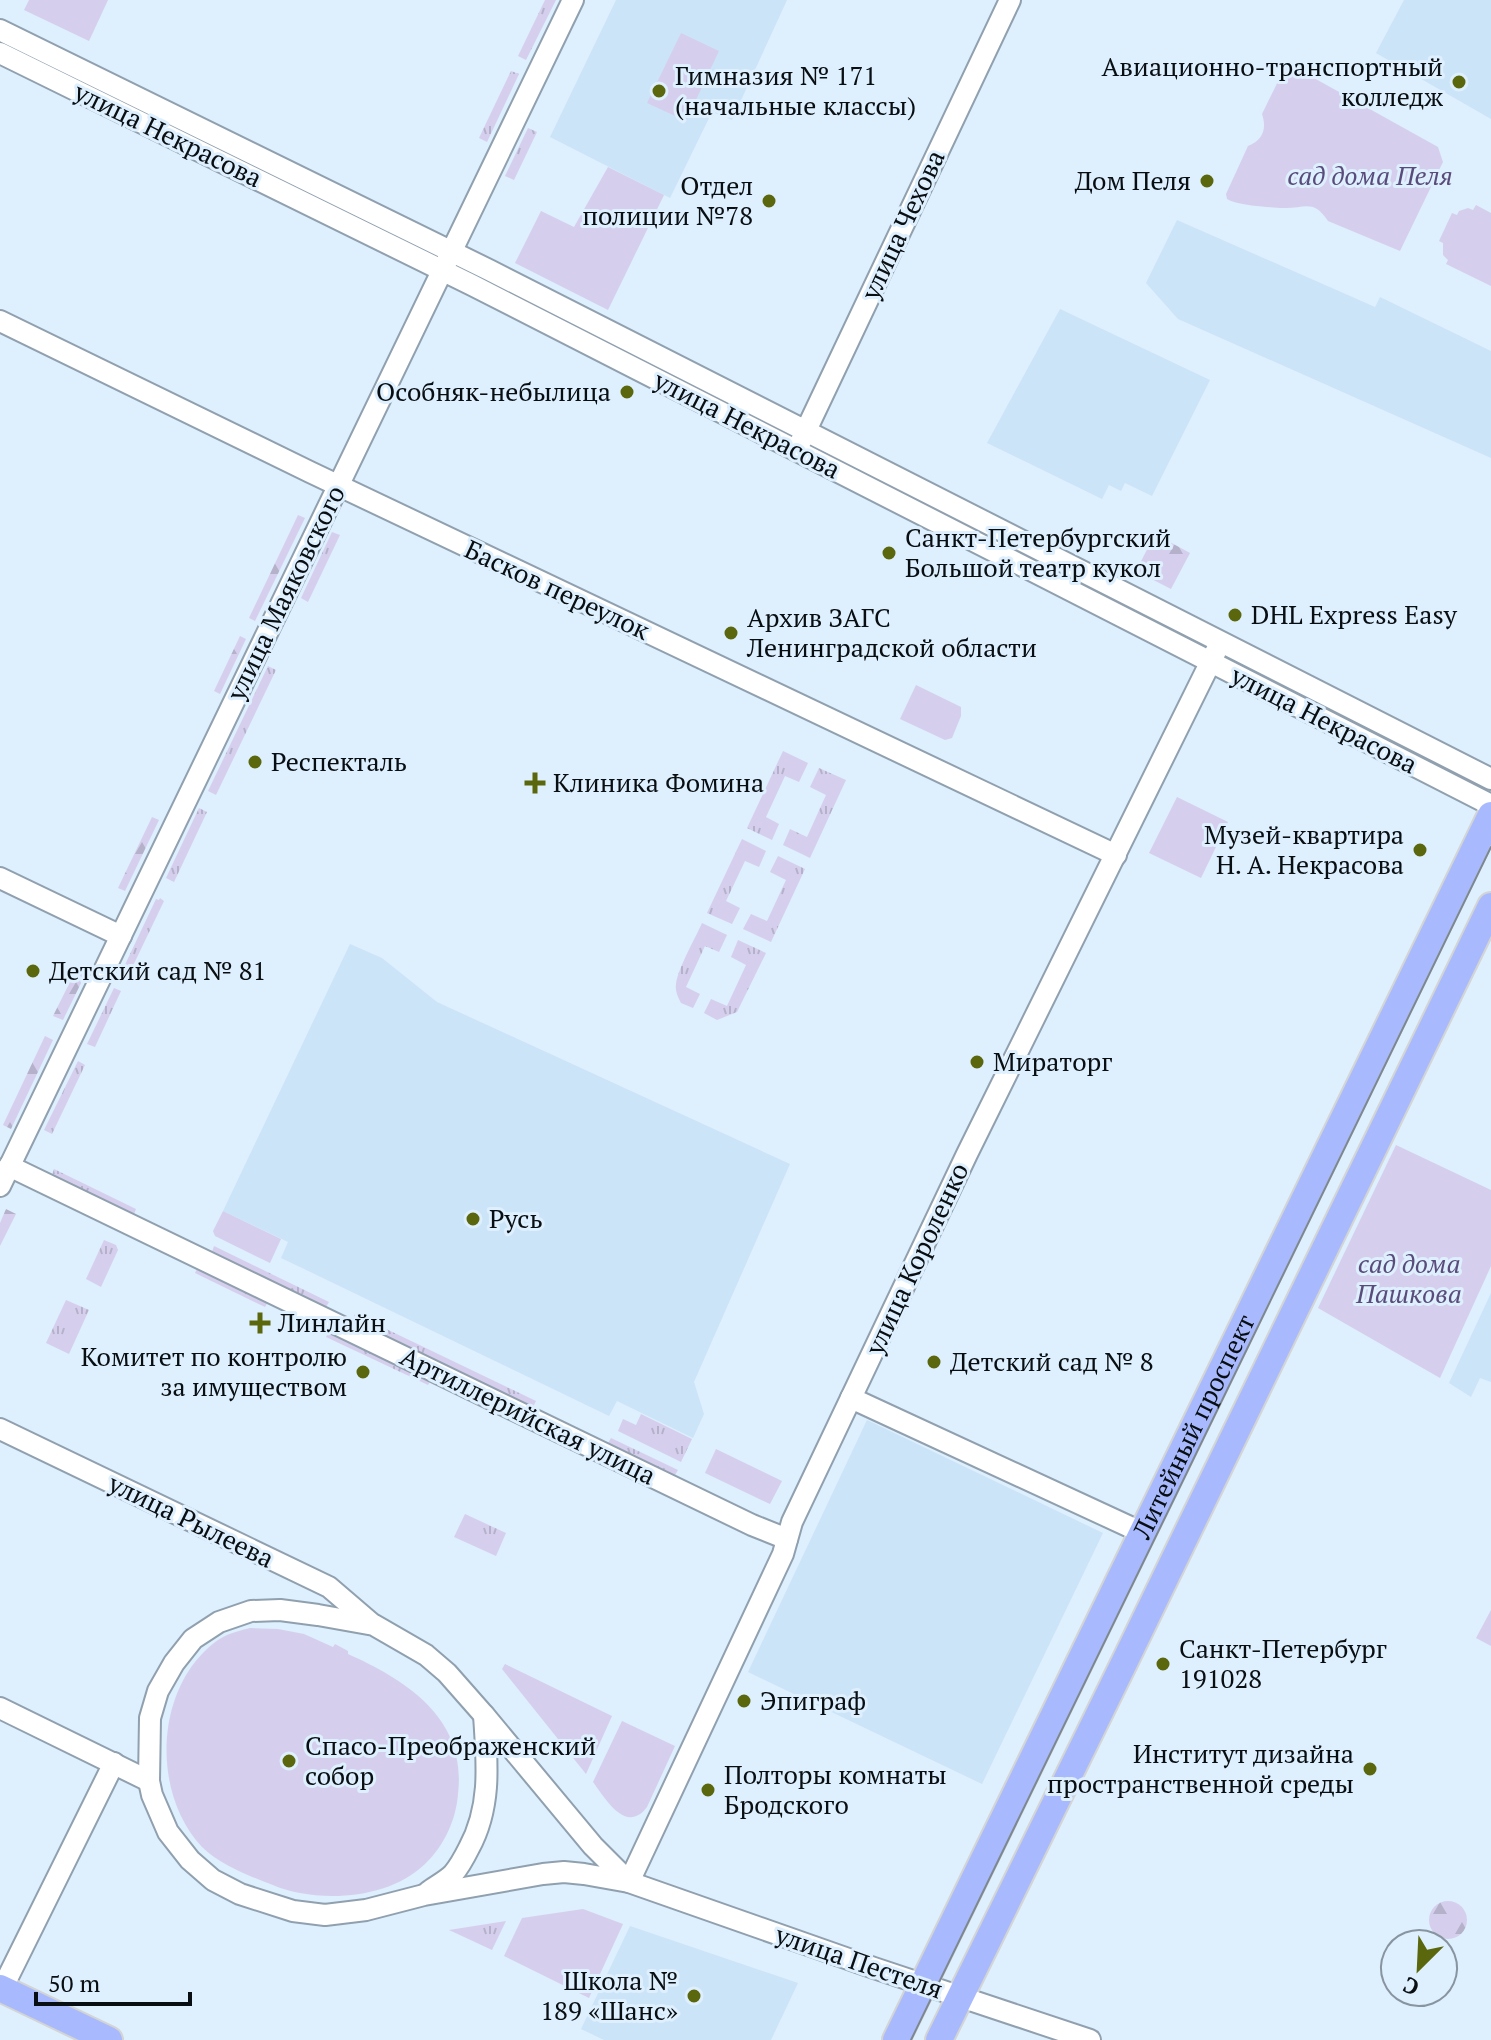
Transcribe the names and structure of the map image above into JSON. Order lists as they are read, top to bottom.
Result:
{
  "streets": {
    "main road": ["Литейный проспект"],
    "street": [
      "улица Некрасова",
      "улица Чехова",
      "Басков переулок",
      "улица Маяковского",
      "улица Короленко",
      "Артиллерийская улица",
      "улица Рылеева",
      "улица Пестеля"
    ]
  },
  "crossings": [
    ["улица Некрасова", "улица Чехова"],
    ["улица Некрасова", "улица Маяковского"],
    ["улица Некрасова", "улица Короленко"],
    ["Басков переулок", "улица Маяковского"],
    ["Басков переулок", "улица Короленко"],
    ["улица Маяковского", "Артиллерийская улица"],
    ["улица Короленко", "Артиллерийская улица"],
    ["улица Короленко", "улица Пестеля"],
    ["Литейный проспект", "улица Пестеля"]
  ],
  "parks": ["сад дома Пеля", "сад дома Пашкова"],
  "places": {
    "other": [
      "Авиационно-транспортный колледж",
      "Гимназия № 171 (начальные классы)",
      "Дом Пеля",
      "Отдел полиции №78",
      "Особняк-небылица",
      "Санкт-Петербургский Большой театр кукол",
      "DHL Express Easy",
      "Архив ЗАГС Ленинградской области",
      "Респекталь",
      "Музей-квартира Н. А. Некрасова",
      "Детский сад № 81",
      "Мираторг",
      "Русь",
      "Детский сад № 8",
      "Комитет по контролю за имуществом",
      "Санкт-Петербург 191028",
      "Эпиграф",
      "Спасо-Преображенский собор",
      "Институт дизайна пространственной среды",
      "Полторы комнаты Бродского",
      "Школа № 189 «Шанс»"
    ],
    "health": ["Клиника Фомина", "Линлайн"]
  },
  "scale_bar": "50 m",
  "north": "bottom left"
}
